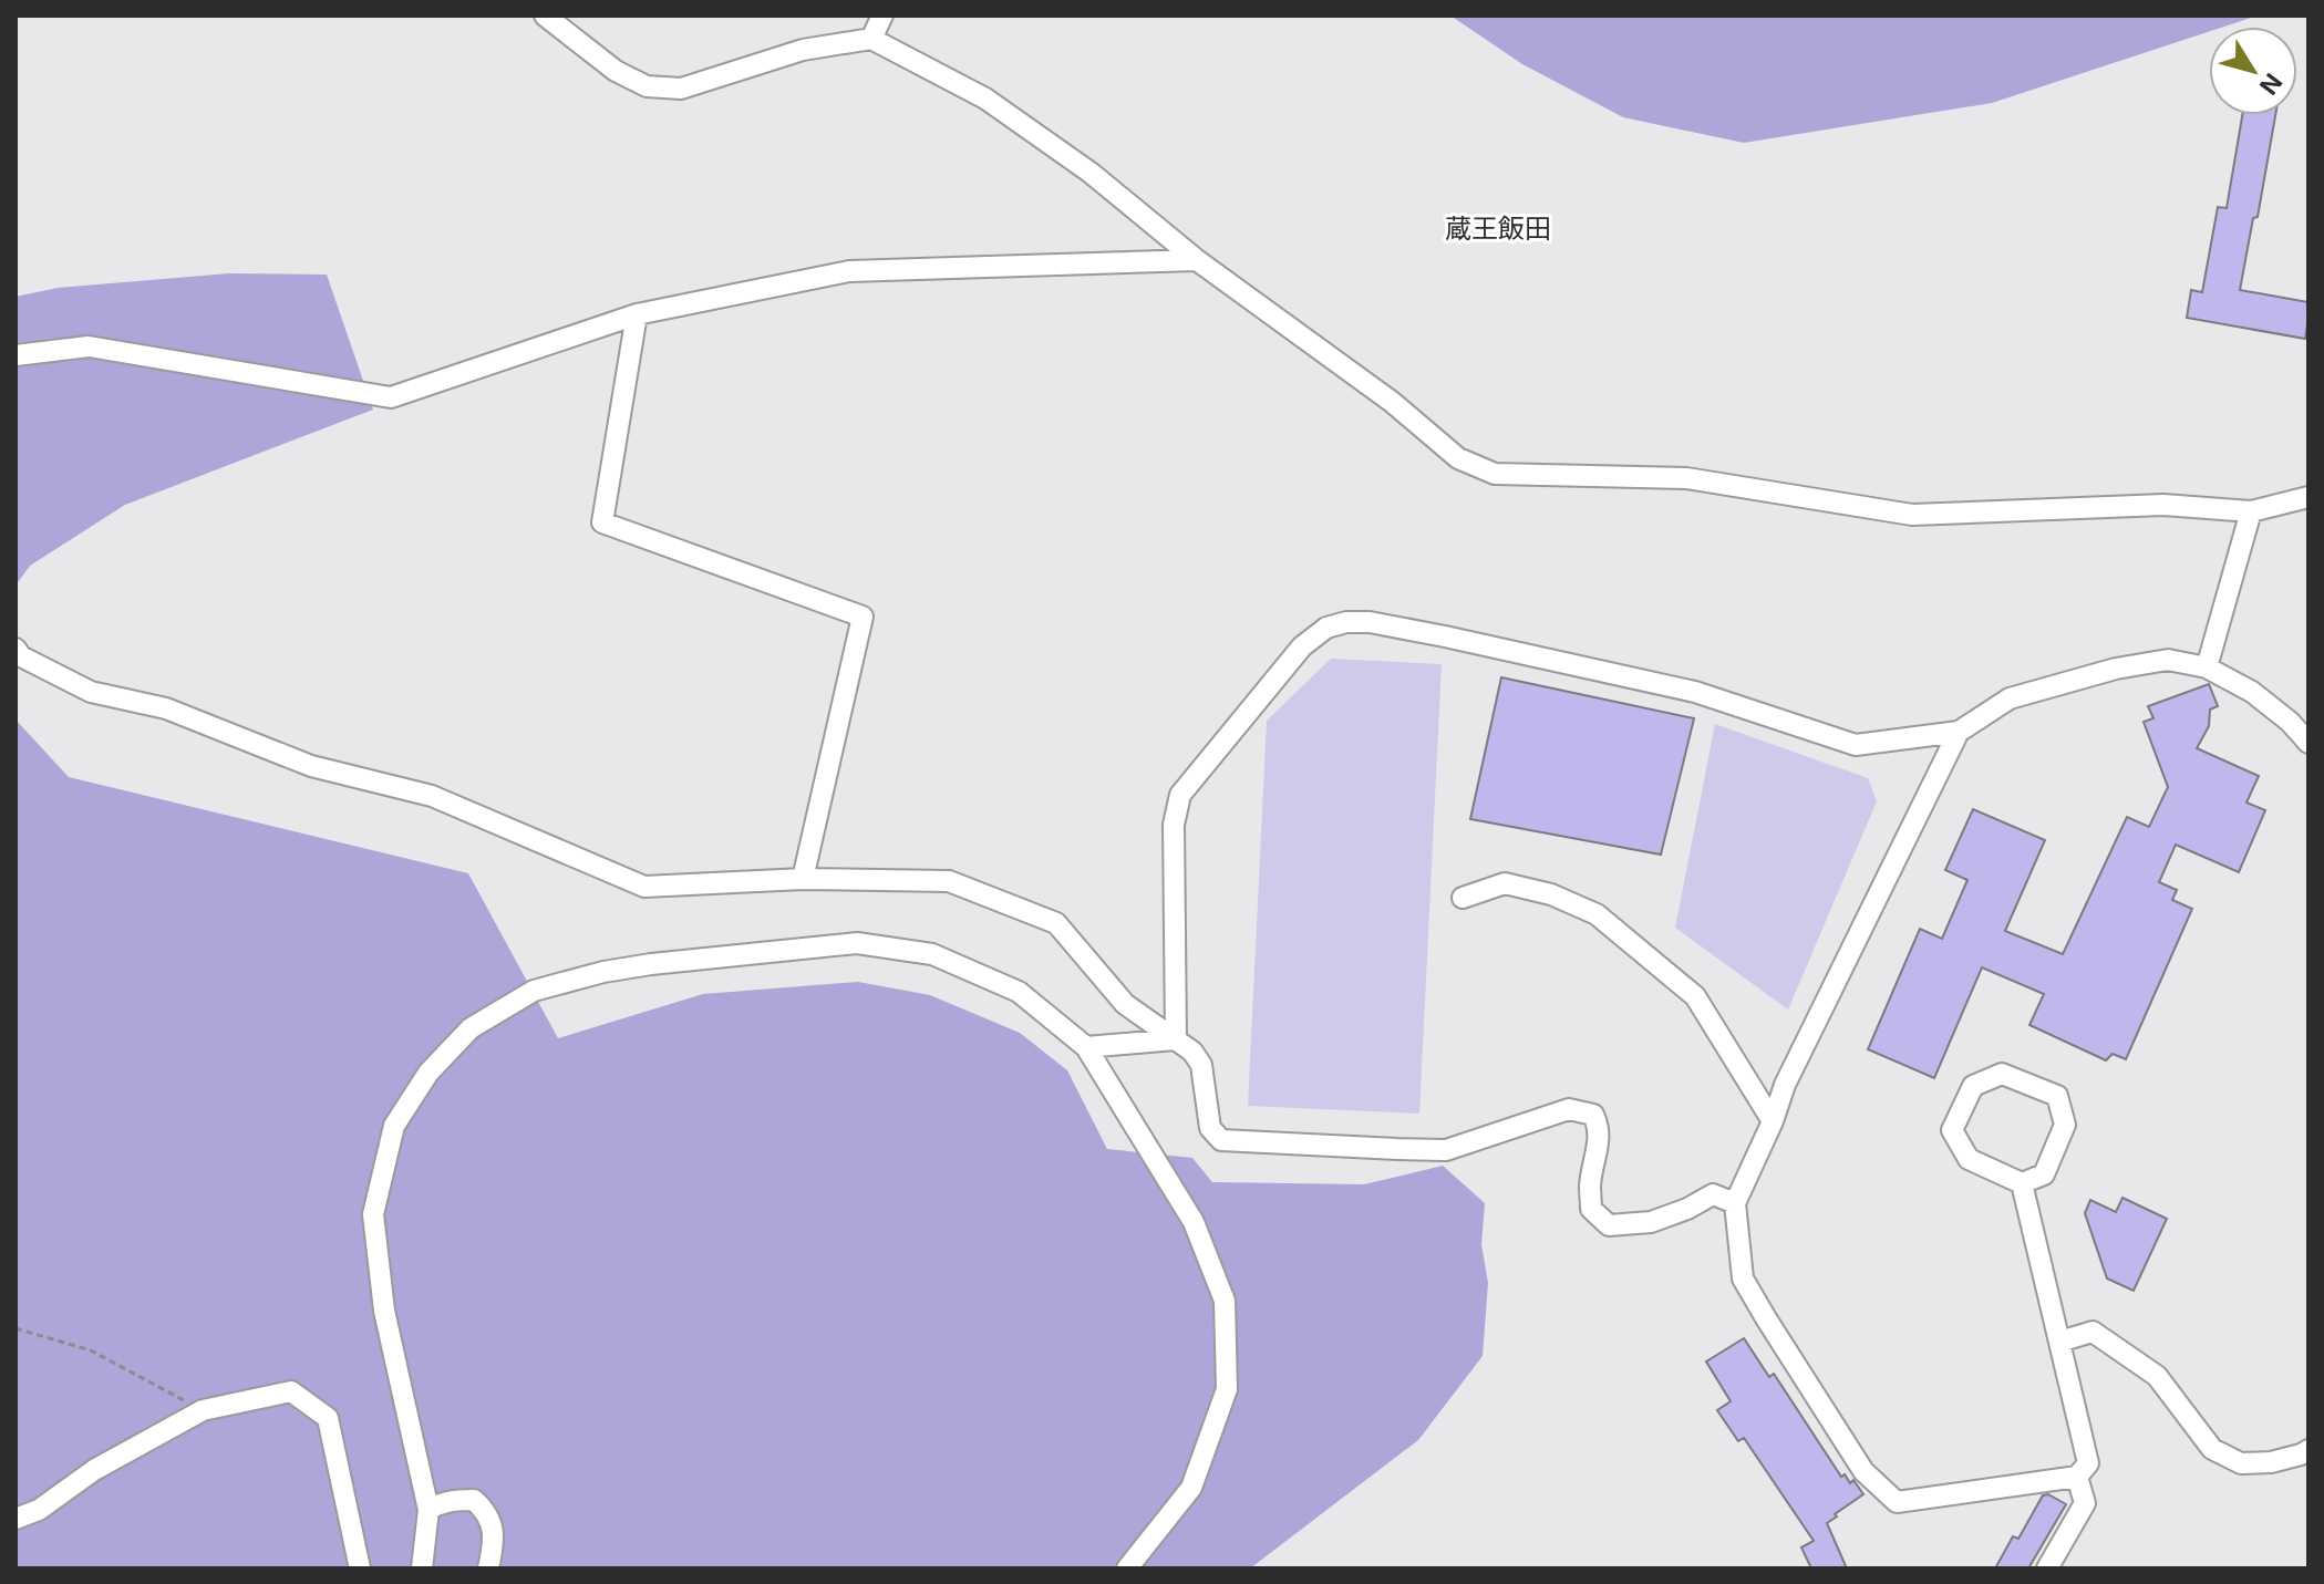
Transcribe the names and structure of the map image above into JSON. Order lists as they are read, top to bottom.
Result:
{
  "districts": ["蔵王飯田"],
  "north": "bottom right"
}
